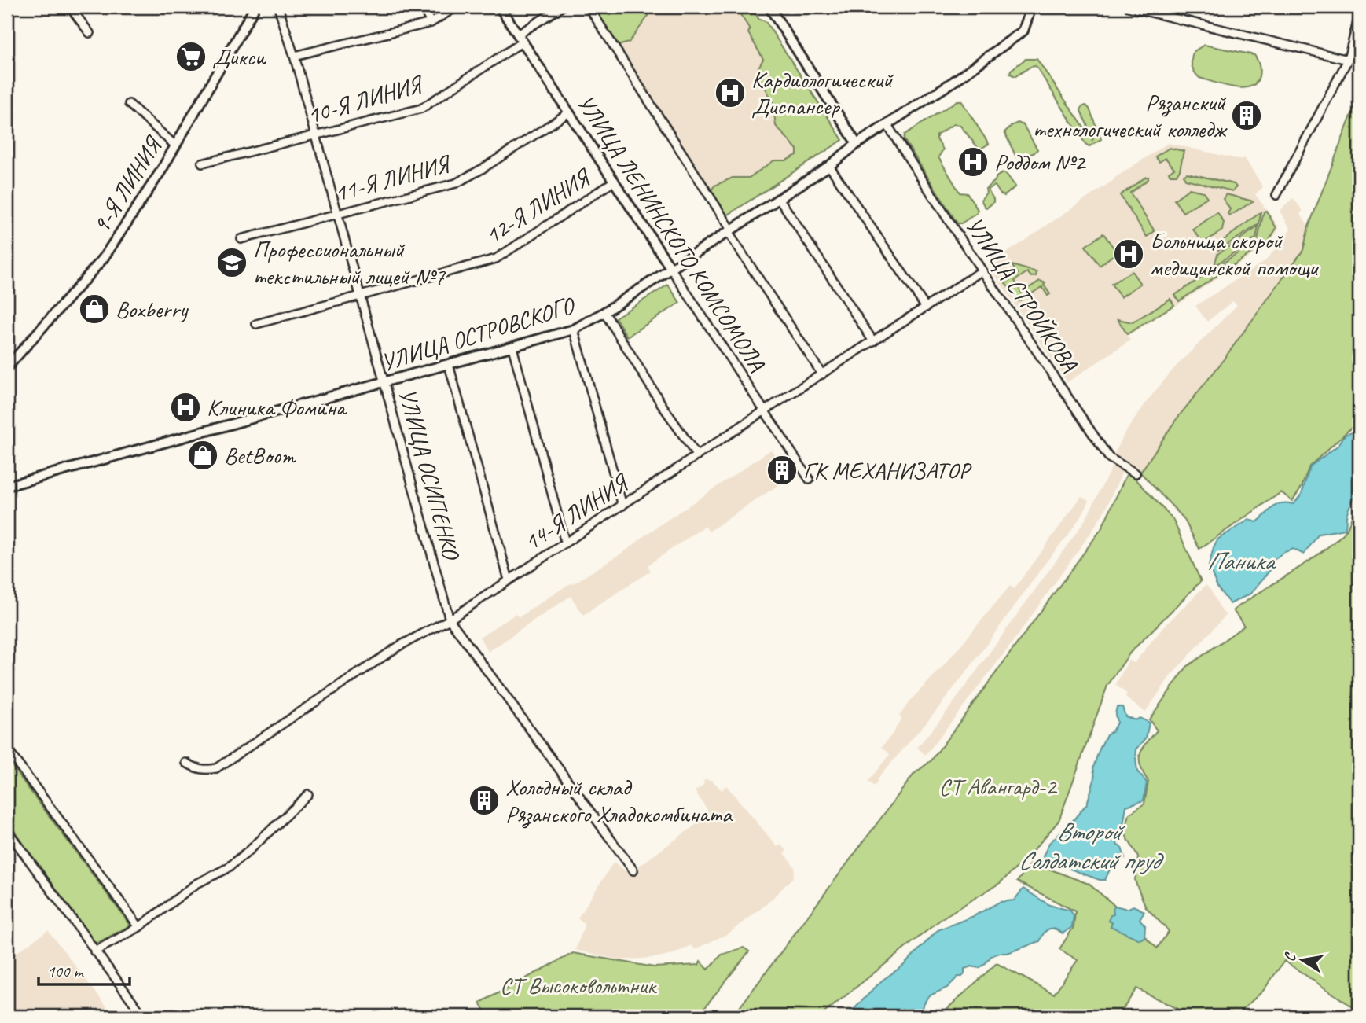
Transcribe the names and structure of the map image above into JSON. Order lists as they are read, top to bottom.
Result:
{
  "streets": {
    "street": [
      "10-Я ЛИНИЯ",
      "11-Я ЛИНИЯ",
      "9-Я ЛИНИЯ",
      "12-Я ЛИНИЯ",
      "УЛИЦА ЛЕНИНСКОГО КОМСОМОЛА",
      "УЛИЦА СТРОЙКОВА",
      "УЛИЦА ОСТРОВСКОГО",
      "УЛИЦА ОСИПЕНКО",
      "14-Я ЛИНИЯ"
    ]
  },
  "crossings": [
    ["10-Я ЛИНИЯ", "УЛИЦА ЛЕНИНСКОГО КОМСОМОЛА"],
    ["10-Я ЛИНИЯ", "УЛИЦА ОСИПЕНКО"],
    ["11-Я ЛИНИЯ", "УЛИЦА ЛЕНИНСКОГО КОМСОМОЛА"],
    ["11-Я ЛИНИЯ", "УЛИЦА ОСИПЕНКО"],
    ["12-Я ЛИНИЯ", "УЛИЦА ЛЕНИНСКОГО КОМСОМОЛА"],
    ["12-Я ЛИНИЯ", "УЛИЦА ОСИПЕНКО"],
    ["УЛИЦА ЛЕНИНСКОГО КОМСОМОЛА", "УЛИЦА ОСТРОВСКОГО"],
    ["УЛИЦА ЛЕНИНСКОГО КОМСОМОЛА", "14-Я ЛИНИЯ"],
    ["УЛИЦА СТРОЙКОВА", "УЛИЦА ОСТРОВСКОГО"],
    ["УЛИЦА СТРОЙКОВА", "14-Я ЛИНИЯ"],
    ["УЛИЦА ОСТРОВСКОГО", "УЛИЦА ОСИПЕНКО"],
    ["УЛИЦА ОСИПЕНКО", "14-Я ЛИНИЯ"]
  ],
  "water": ["Паника", "Второй Солдатский пруд"],
  "parks": ["СТ Авангард-2", "СТ Высоковольтник"],
  "places": {
    "supermarket": ["Дикси"],
    "hospital": [
      "Кардиологический Диспансер",
      "Роддом №2",
      "Больница скорой медицинской помощи",
      "Клиника Фомина"
    ],
    "building": ["Рязанский технологический колледж", "ГК МЕХАНИЗАТОР", "Холодный склад Рязанского Хладокомбината"],
    "school or university": ["Профессиональный текстильный лицей №7"],
    "shop": ["Boxberry", "BetBoom"]
  },
  "scale_bar": "100 m",
  "north": "left"
}
